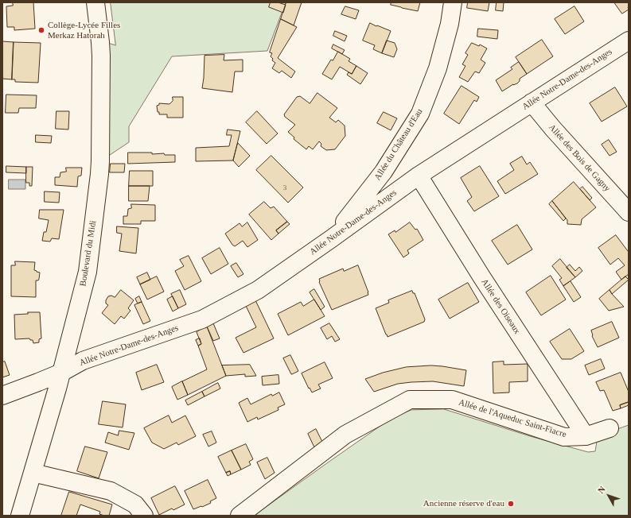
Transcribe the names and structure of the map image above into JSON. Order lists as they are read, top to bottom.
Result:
{
  "streets": {
    "street": [
      "Allée Notre-Dame-des-Anges",
      "Allée du Château d'Eau",
      "Allée des Bois de Gagny",
      "Boulevard du Midi",
      "Allée des Oiseaux",
      "Allée de l'Aqueduc Saint-Fiacre"
    ]
  },
  "crossings": [
    ["Allée Notre-Dame-des-Anges", "Allée du Château d'Eau"],
    ["Allée Notre-Dame-des-Anges", "Allée des Bois de Gagny"],
    ["Allée Notre-Dame-des-Anges", "Boulevard du Midi"],
    ["Allée Notre-Dame-des-Anges", "Allée des Oiseaux"],
    ["Allée des Oiseaux", "Allée de l'Aqueduc Saint-Fiacre"]
  ],
  "places": ["Collège-Lycée Filles Merkaz Hatorah", "Ancienne réserve d'eau"],
  "house_numbers": ["3"],
  "north": "top left"
}
